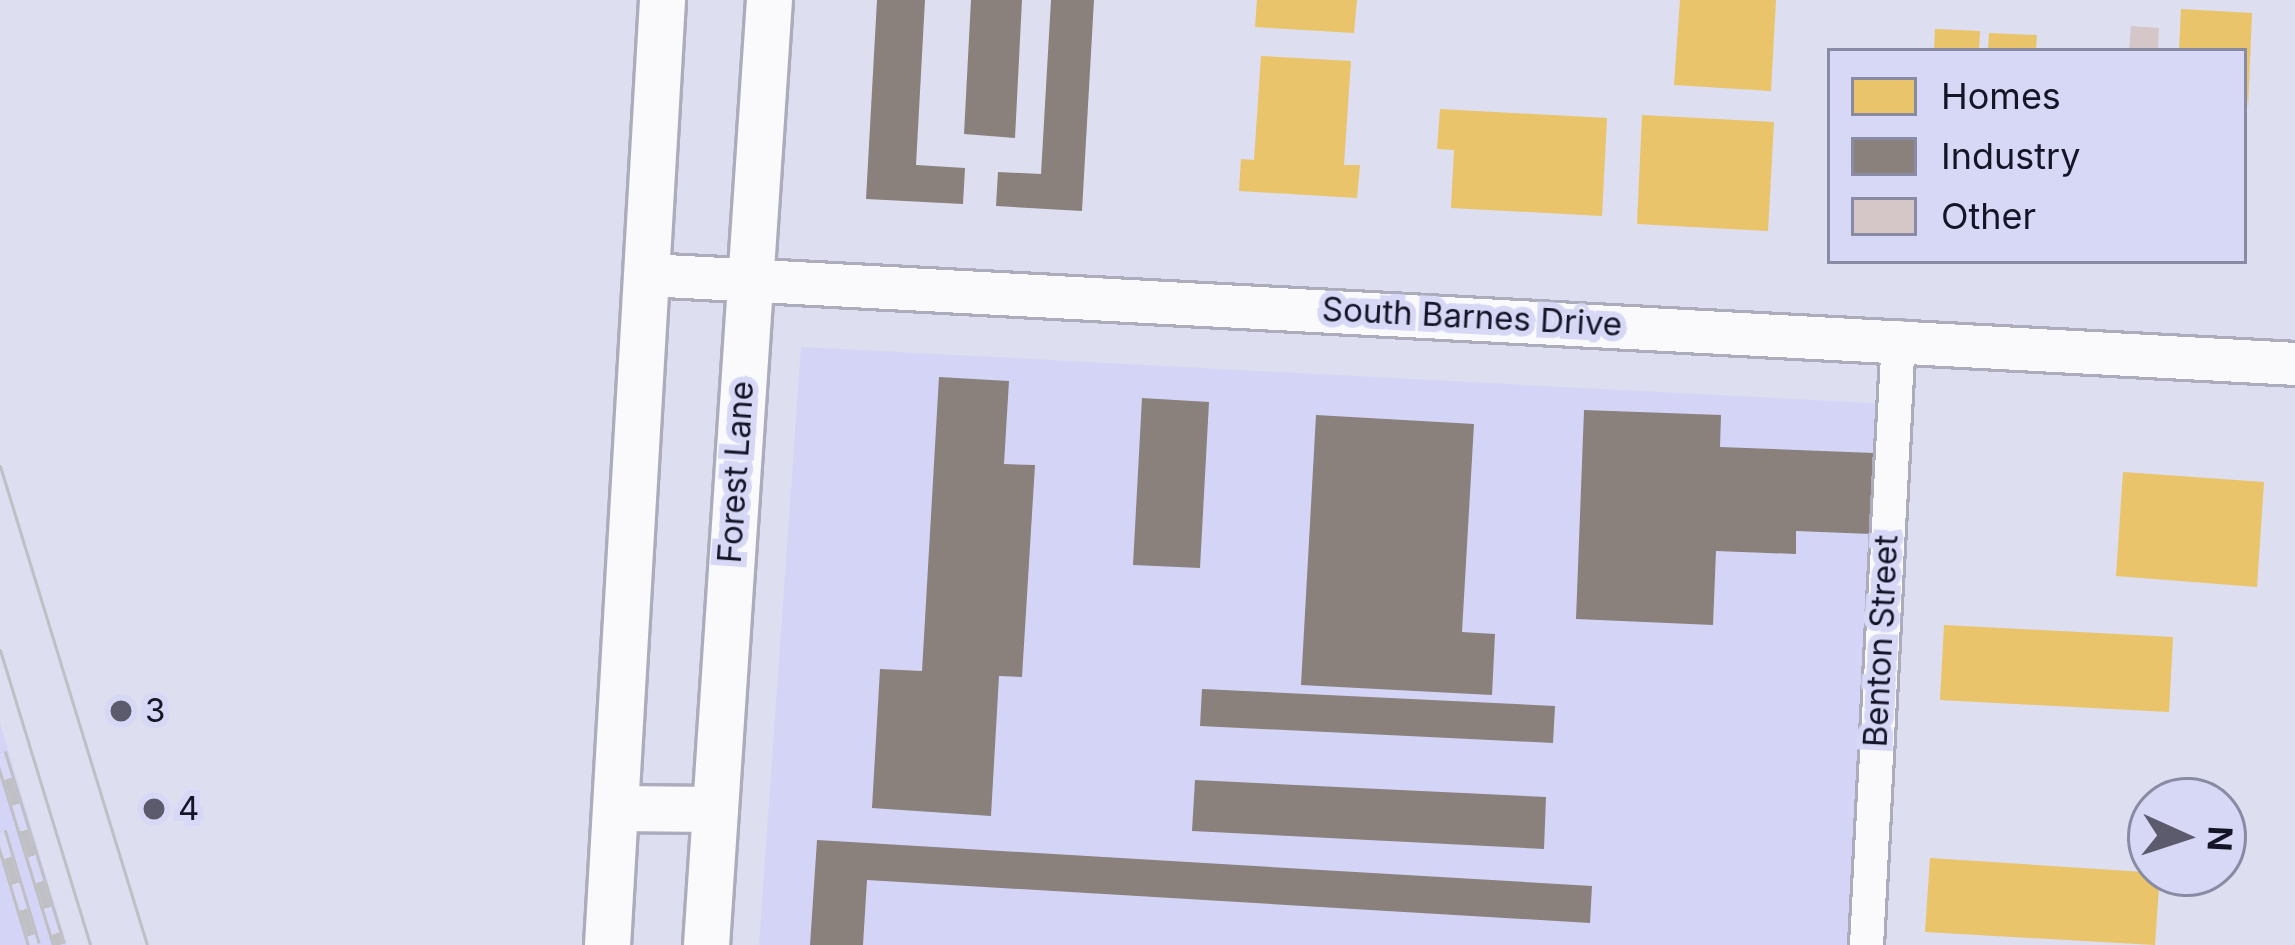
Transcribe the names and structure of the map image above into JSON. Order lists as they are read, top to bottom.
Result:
{
  "streets": {
    "main road": ["Forest Lane"],
    "street": ["South Barnes Drive", "Benton Street"]
  },
  "crossings": [
    ["South Barnes Drive", "Forest Lane"],
    ["South Barnes Drive", "Benton Street"]
  ],
  "places": ["3", "4"],
  "legend": ["Homes", "Industry", "Other"],
  "north": "right"
}
